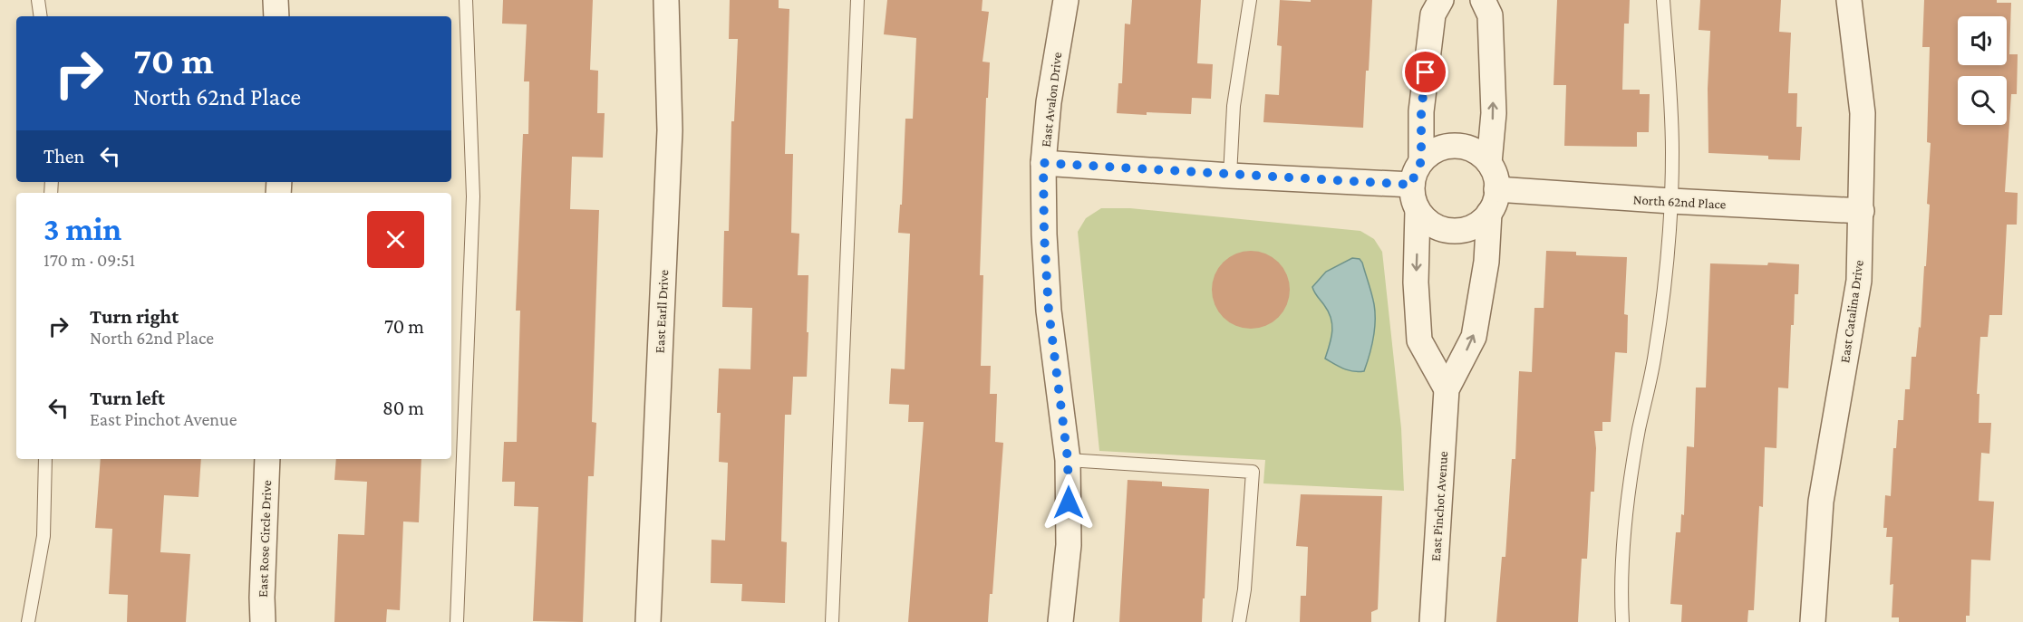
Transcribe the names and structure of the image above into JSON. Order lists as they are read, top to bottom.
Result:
{
  "streets": {
    "street": [
      "East Avalon Drive",
      "North 62nd Place",
      "East Earll Drive",
      "East Catalina Drive",
      "East Pinchot Avenue",
      "East Rose Circle Drive"
    ]
  },
  "crossings": [
    ["North 62nd Place", "East Catalina Drive"],
    ["North 62nd Place", "East Pinchot Avenue"]
  ],
  "one_way": ["East Pinchot Avenue"],
  "page": {
    "turn": ["70 m", "North 62nd Place"],
    "then": "Then",
    "heading": ["3 min", "170 m · 09:51"],
    "list": [
      {
        "name": "Turn right",
        "note": "North 62nd Place",
        "value": "70 m"
      },
      {
        "name": "Turn left",
        "note": "East Pinchot Avenue",
        "value": "80 m"
      }
    ]
  }
}
